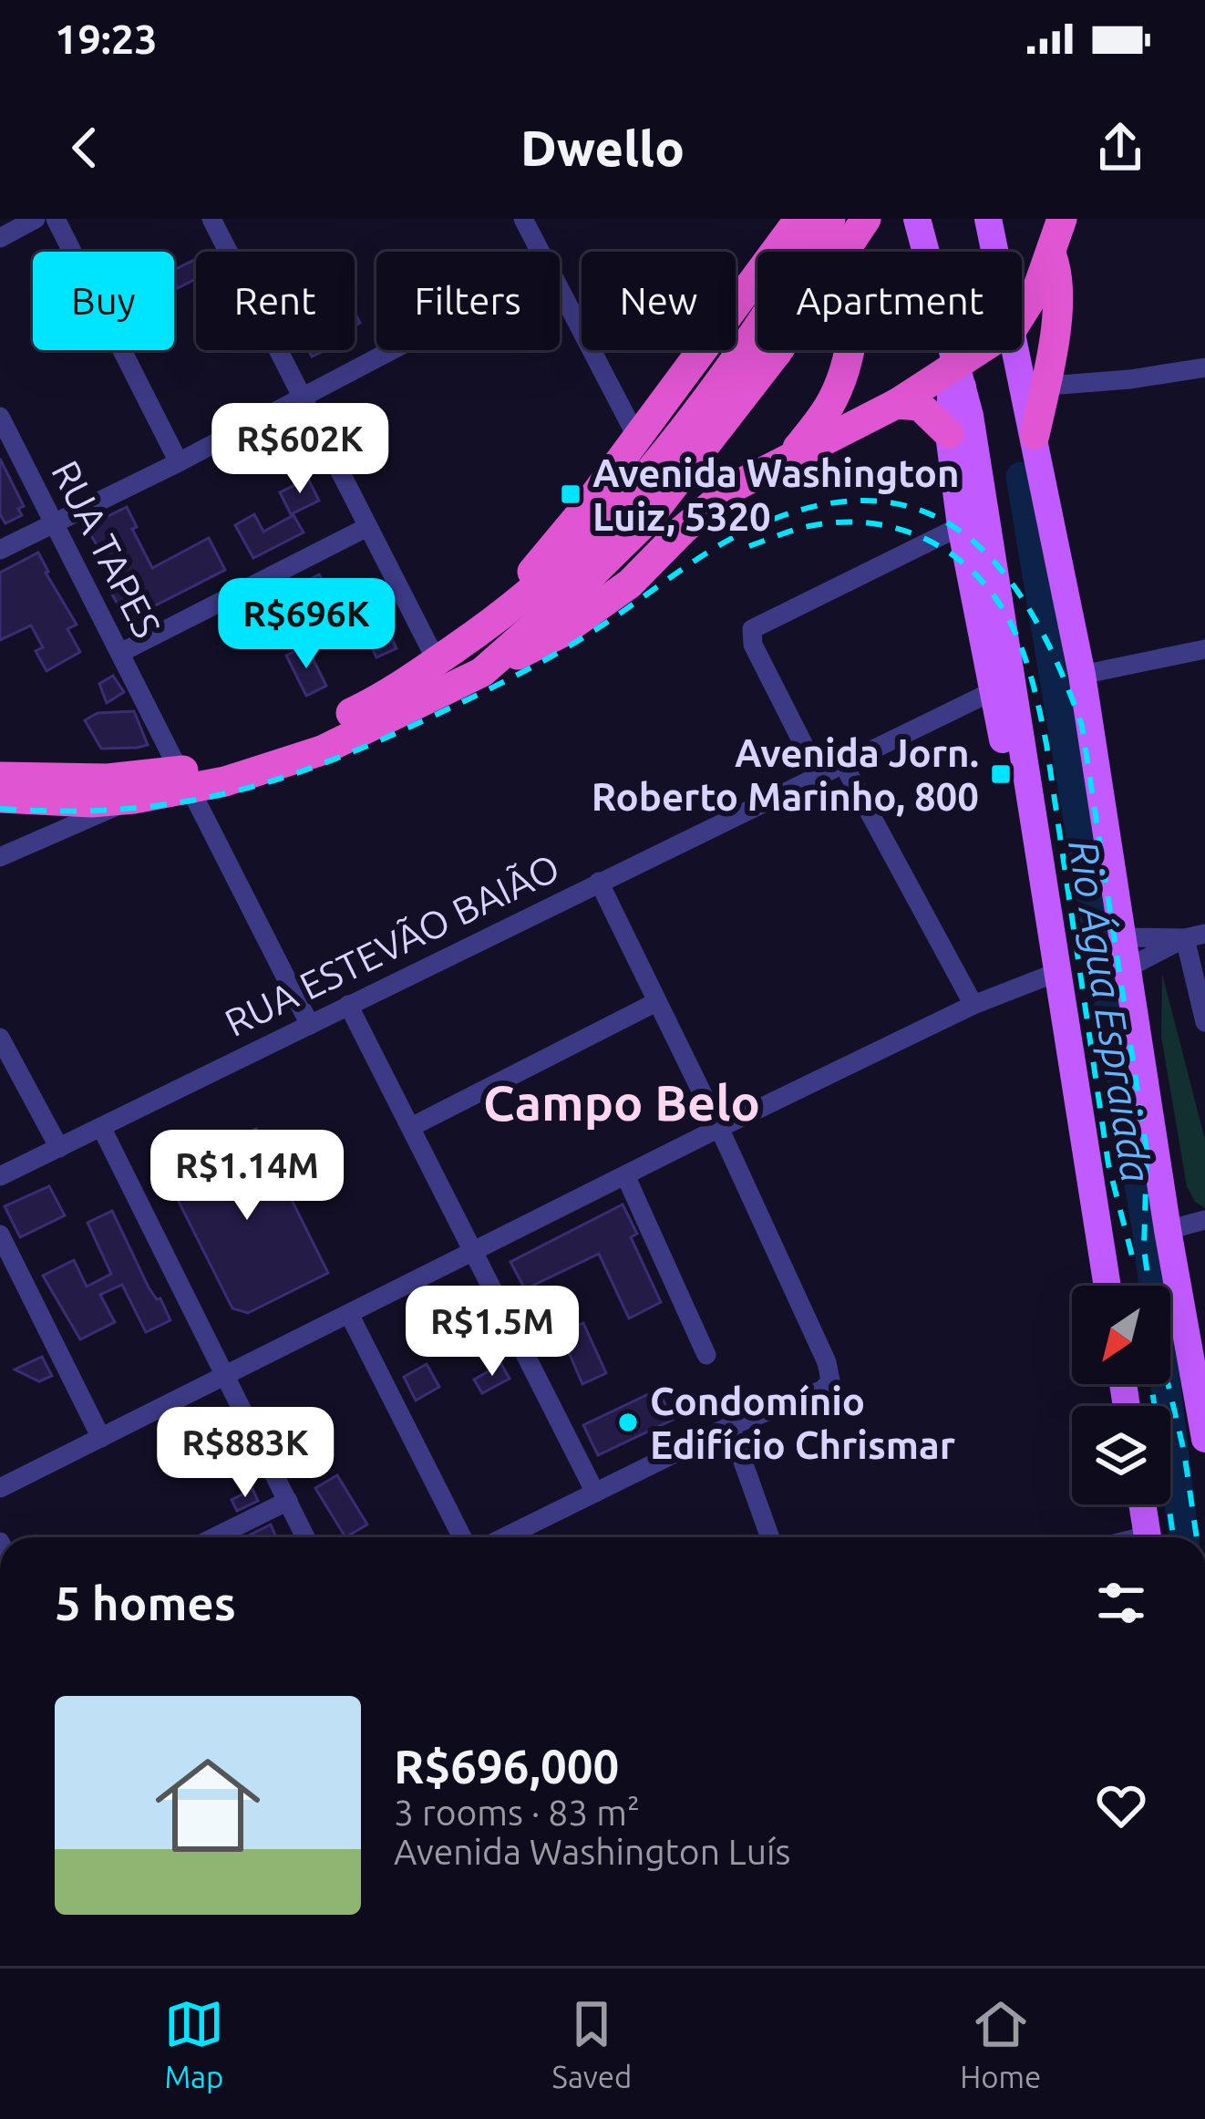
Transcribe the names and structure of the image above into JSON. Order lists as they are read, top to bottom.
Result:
{
  "streets": {
    "street": ["RUA TAPES", "RUA ESTEVÃO BAIÃO"]
  },
  "crossings": [
    ["RUA TAPES", "RUA ESTEVÃO BAIÃO"]
  ],
  "districts": ["Campo Belo"],
  "water": ["Rio Água Espraiada"],
  "places": {
    "transit": ["Avenida Washington Luiz, 5320", "Avenida Jorn. Roberto Marinho, 800"],
    "other": ["Condomínio Edifício Chrismar"]
  },
  "north": "bottom left",
  "page": {
    "status": "19:23",
    "header": "Dwello",
    "chip": [
      "Buy",
      "Rent",
      "Filters",
      "New",
      "Apartment"
    ],
    "price": [
      "R$602K",
      "R$696K",
      "R$1.14M",
      "R$1.5M",
      "R$883K"
    ],
    "heading": "5 homes",
    "list": [
      {
        "name": "R$696,000",
        "note": "3 rooms · 83 m² · Avenida Washington Luís"
      }
    ],
    "tabs": ["Map", "Saved", "Home"]
  }
}
